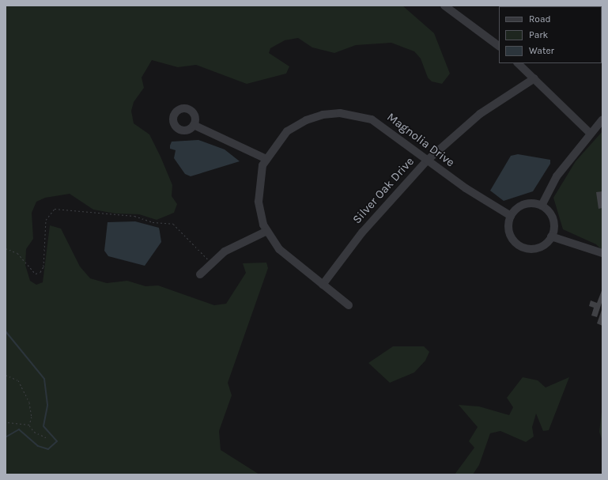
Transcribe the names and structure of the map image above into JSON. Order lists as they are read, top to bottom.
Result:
{
  "streets": {
    "street": ["Magnolia Drive", "Silver Oak Drive"]
  },
  "crossings": [
    ["Magnolia Drive", "Silver Oak Drive"]
  ],
  "legend": ["Road", "Park", "Water"]
}
